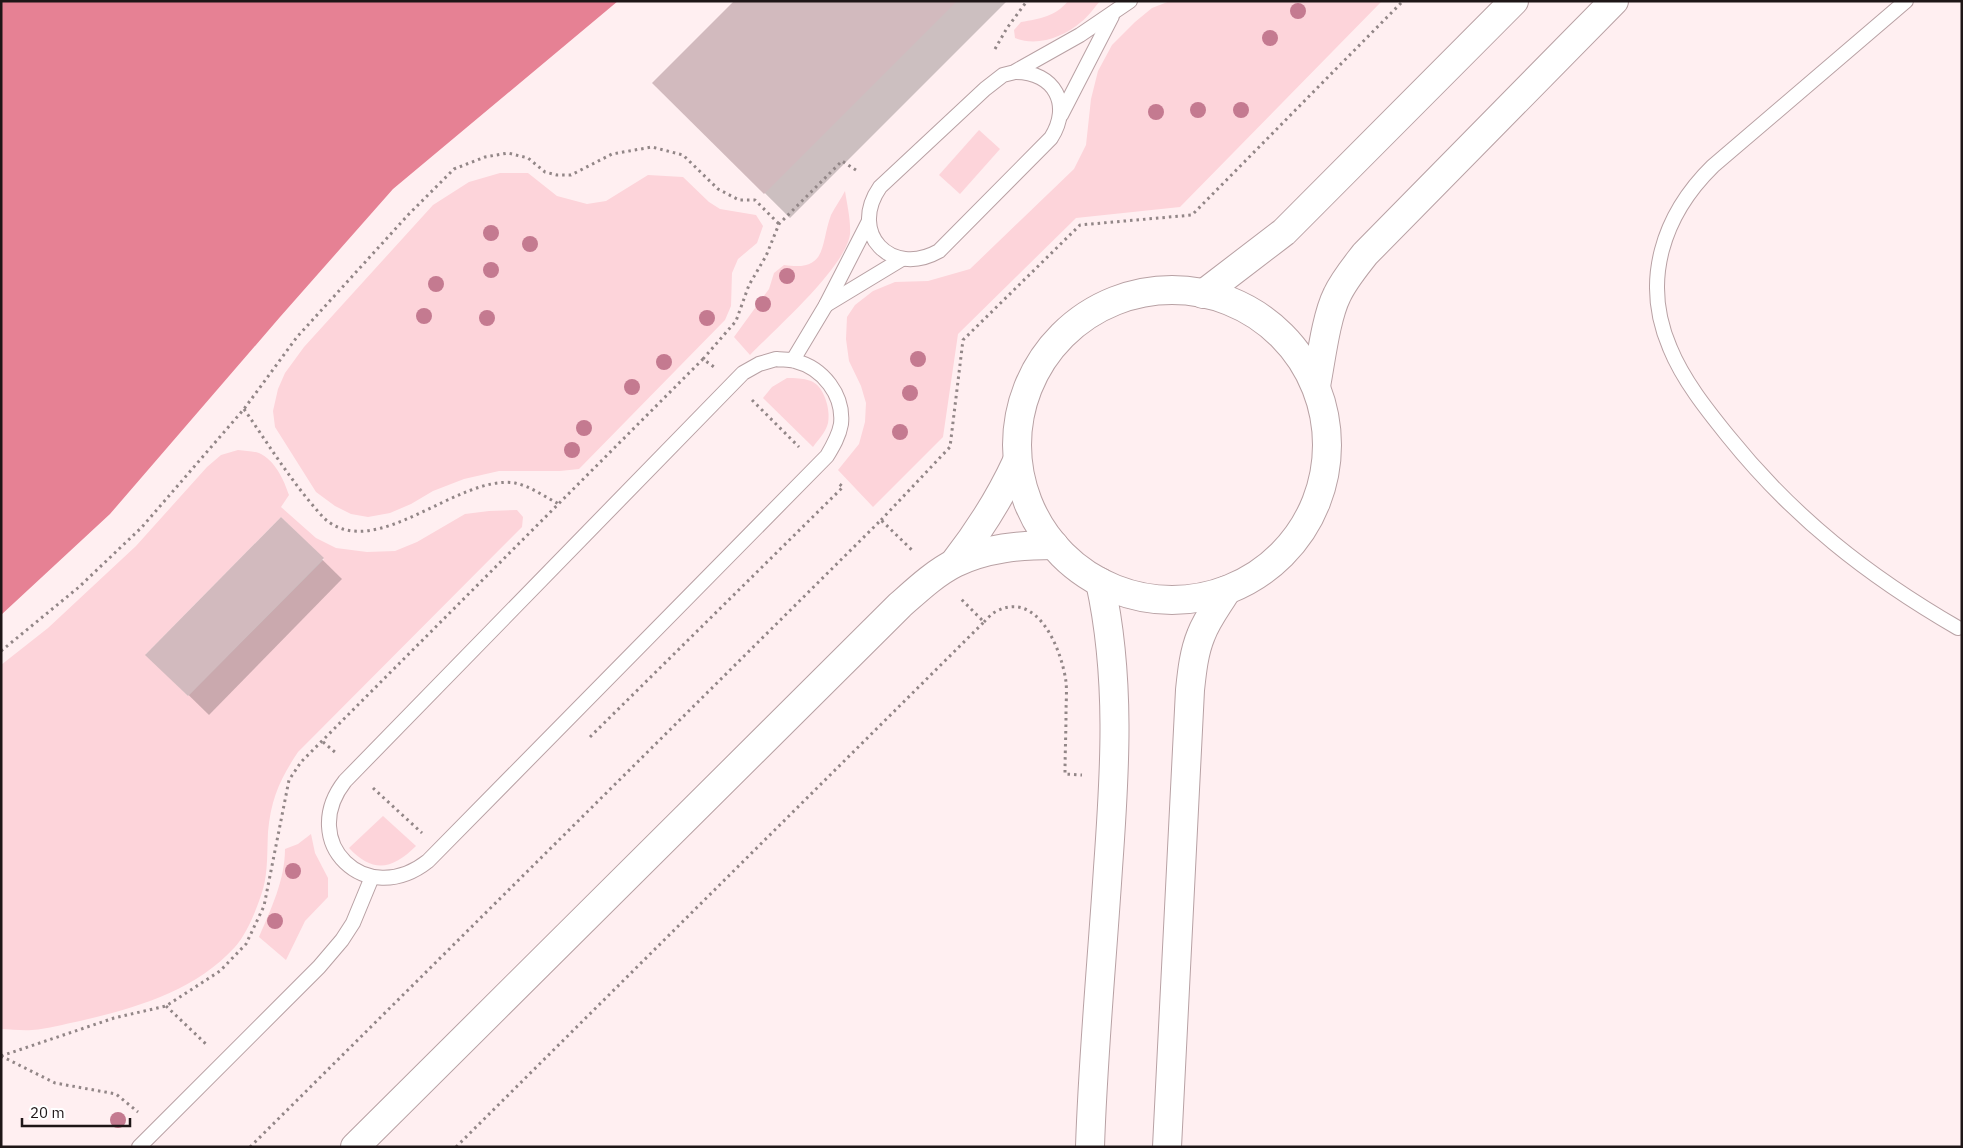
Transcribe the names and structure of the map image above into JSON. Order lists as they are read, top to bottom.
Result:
{
  "scale_bar": "20 m"
}
